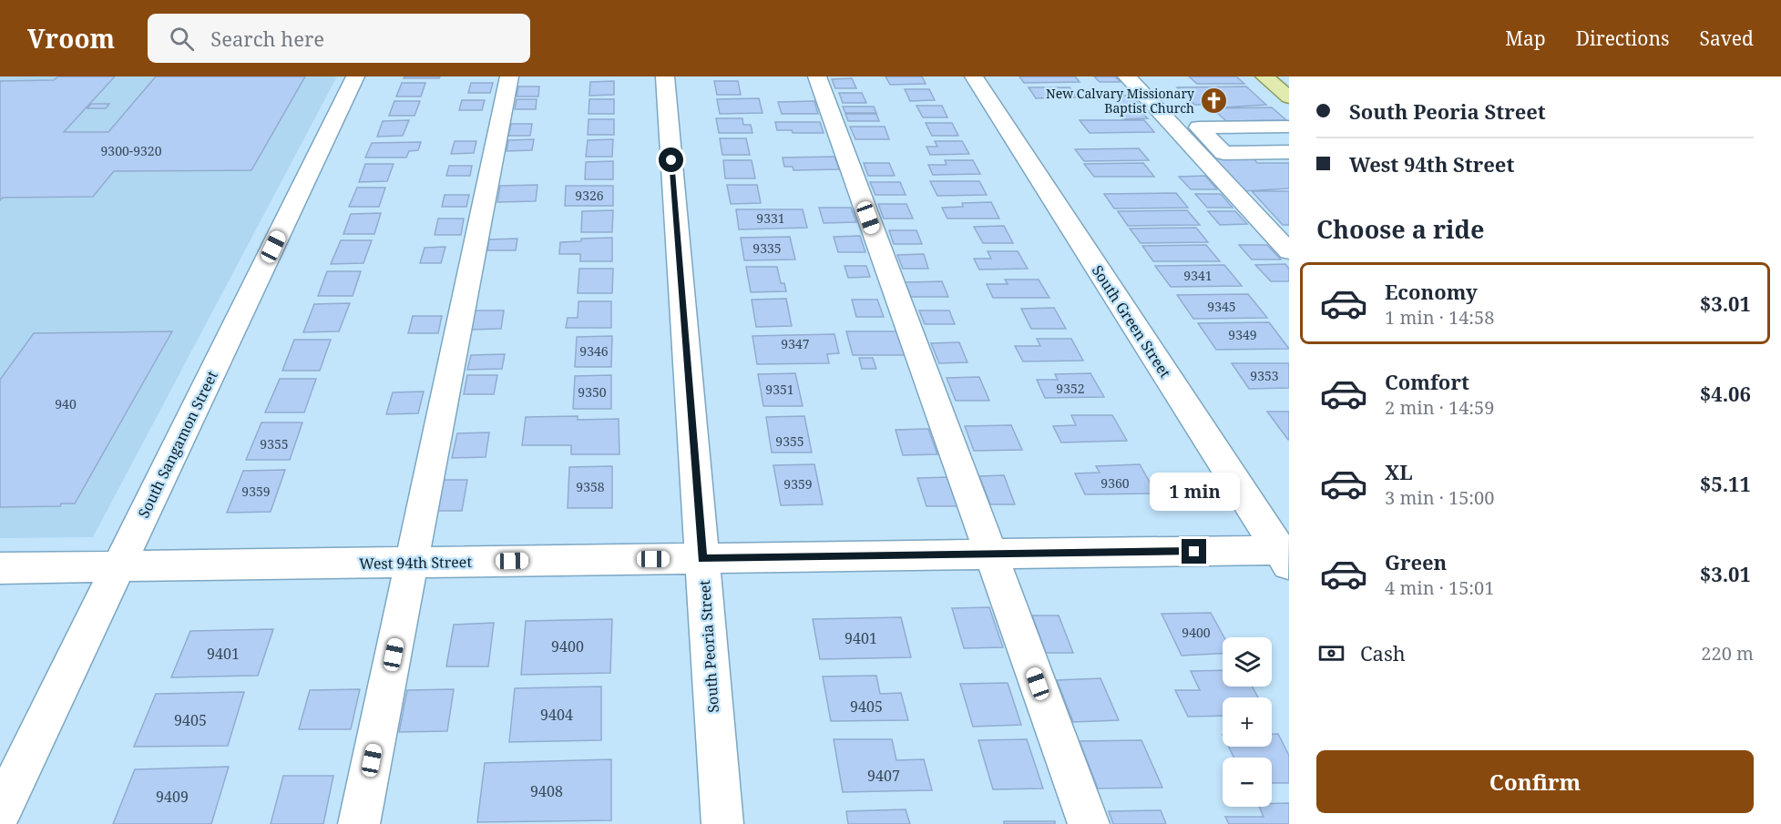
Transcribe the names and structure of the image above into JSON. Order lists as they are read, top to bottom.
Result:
{
  "streets": {
    "street": [
      "South Green Street",
      "South Sangamon Street",
      "West 94th Street",
      "South Peoria Street"
    ]
  },
  "crossings": [
    ["South Green Street", "West 94th Street"],
    ["South Sangamon Street", "West 94th Street"],
    ["West 94th Street", "South Peoria Street"]
  ],
  "places": {
    "church": ["New Calvary Missionary Baptist Church"]
  },
  "house_numbers": [
    "9300-9320",
    "9326",
    "9331",
    "9335",
    "9341",
    "9345",
    "9349",
    "9347",
    "9346",
    "9353",
    "9352",
    "9351",
    "9350",
    "940",
    "9355",
    "9355",
    "9360",
    "9359",
    "9358",
    "9359",
    "9400",
    "9401",
    "9400",
    "9401",
    "9405",
    "9404",
    "9405",
    "9407",
    "9408",
    "9409"
  ],
  "page": {
    "header": "Vroom",
    "search": "Search here",
    "nav": ["Map", "Directions", "Saved"],
    "banner": ["South Peoria Street", "West 94th Street"],
    "heading": "Choose a ride",
    "list": [
      {
        "name": "Economy",
        "note": "1 min · 14:58",
        "value": "$3.01"
      },
      {
        "name": "Comfort",
        "note": "2 min · 14:59",
        "value": "$4.06"
      },
      {
        "name": "XL",
        "note": "3 min · 15:00",
        "value": "$5.11"
      },
      {
        "name": "Green",
        "note": "4 min · 15:01",
        "value": "$3.01"
      }
    ],
    "bubble": "1 min",
    "pay": ["Cash", "220 m"],
    "map_buttons": ["+", "−"],
    "buttons": "Confirm"
  }
}
